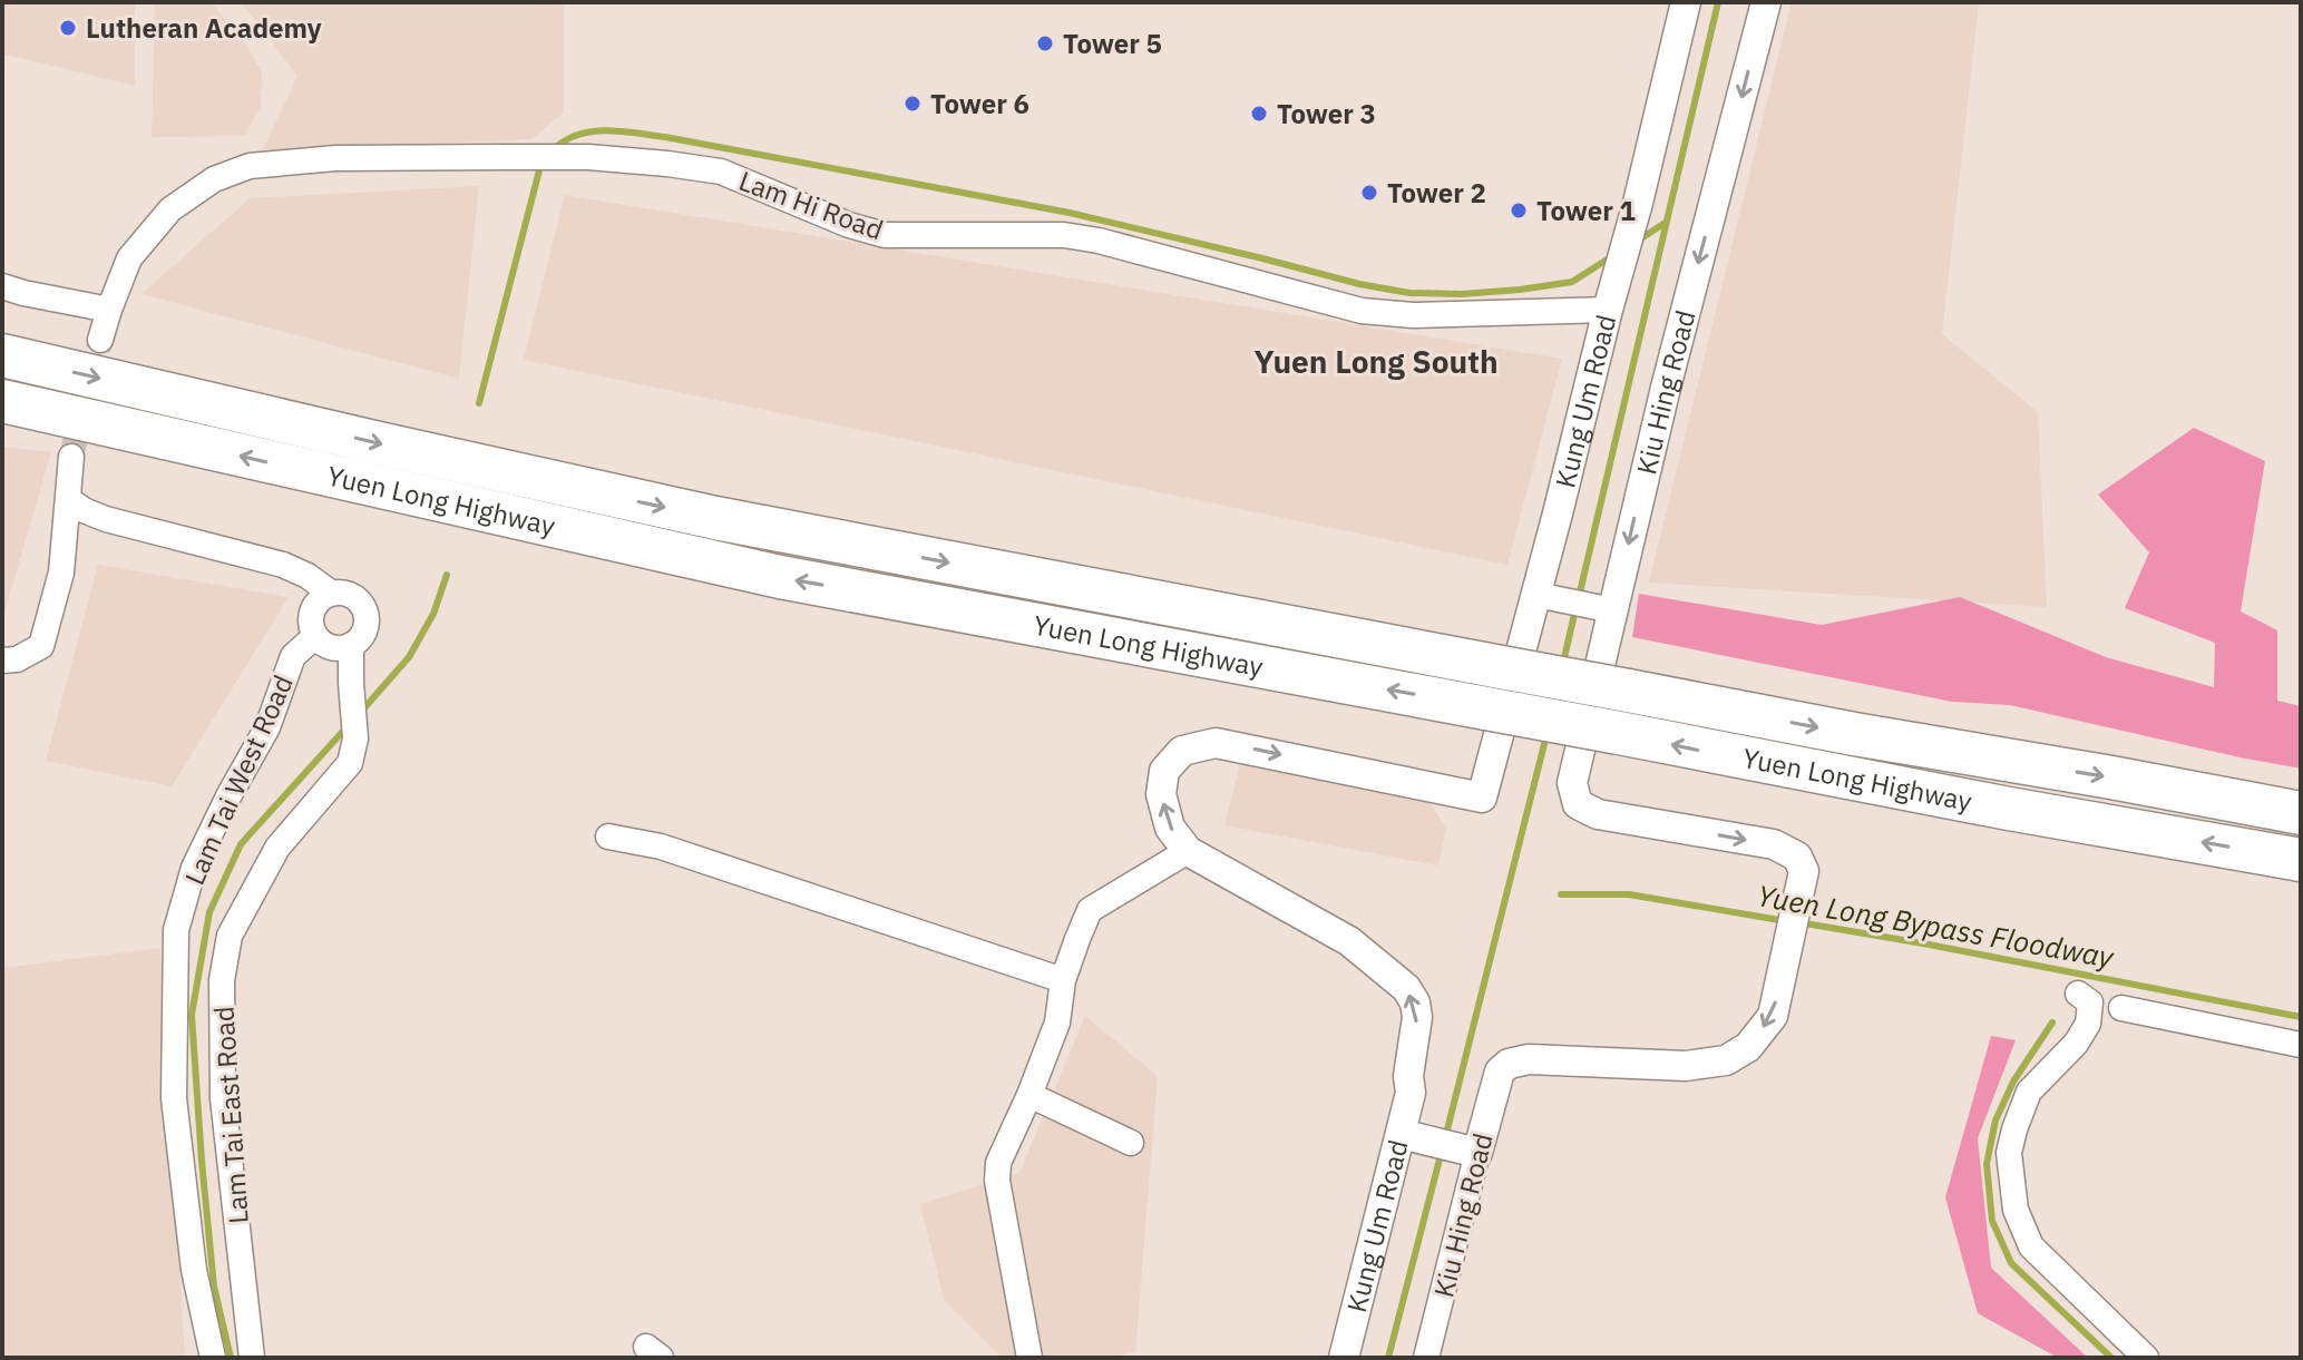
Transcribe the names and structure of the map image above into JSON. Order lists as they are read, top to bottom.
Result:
{
  "streets": {
    "highway": ["Yuen Long Highway"],
    "street": [
      "Lam Hi Road",
      "Kiu Hing Road",
      "Kung Um Road",
      "Lam Tai West Road",
      "Lam Tai East Road"
    ]
  },
  "crossings": [
    ["Lam Hi Road", "Kung Um Road"],
    ["Lam Tai West Road", "Lam Tai East Road"]
  ],
  "districts": ["Yuen Long South"],
  "water": ["Yuen Long Bypass Floodway"],
  "places": [
    "Lutheran Academy",
    "Tower 5",
    "Tower 6",
    "Tower 3",
    "Tower 2",
    "Tower 1"
  ]
}
